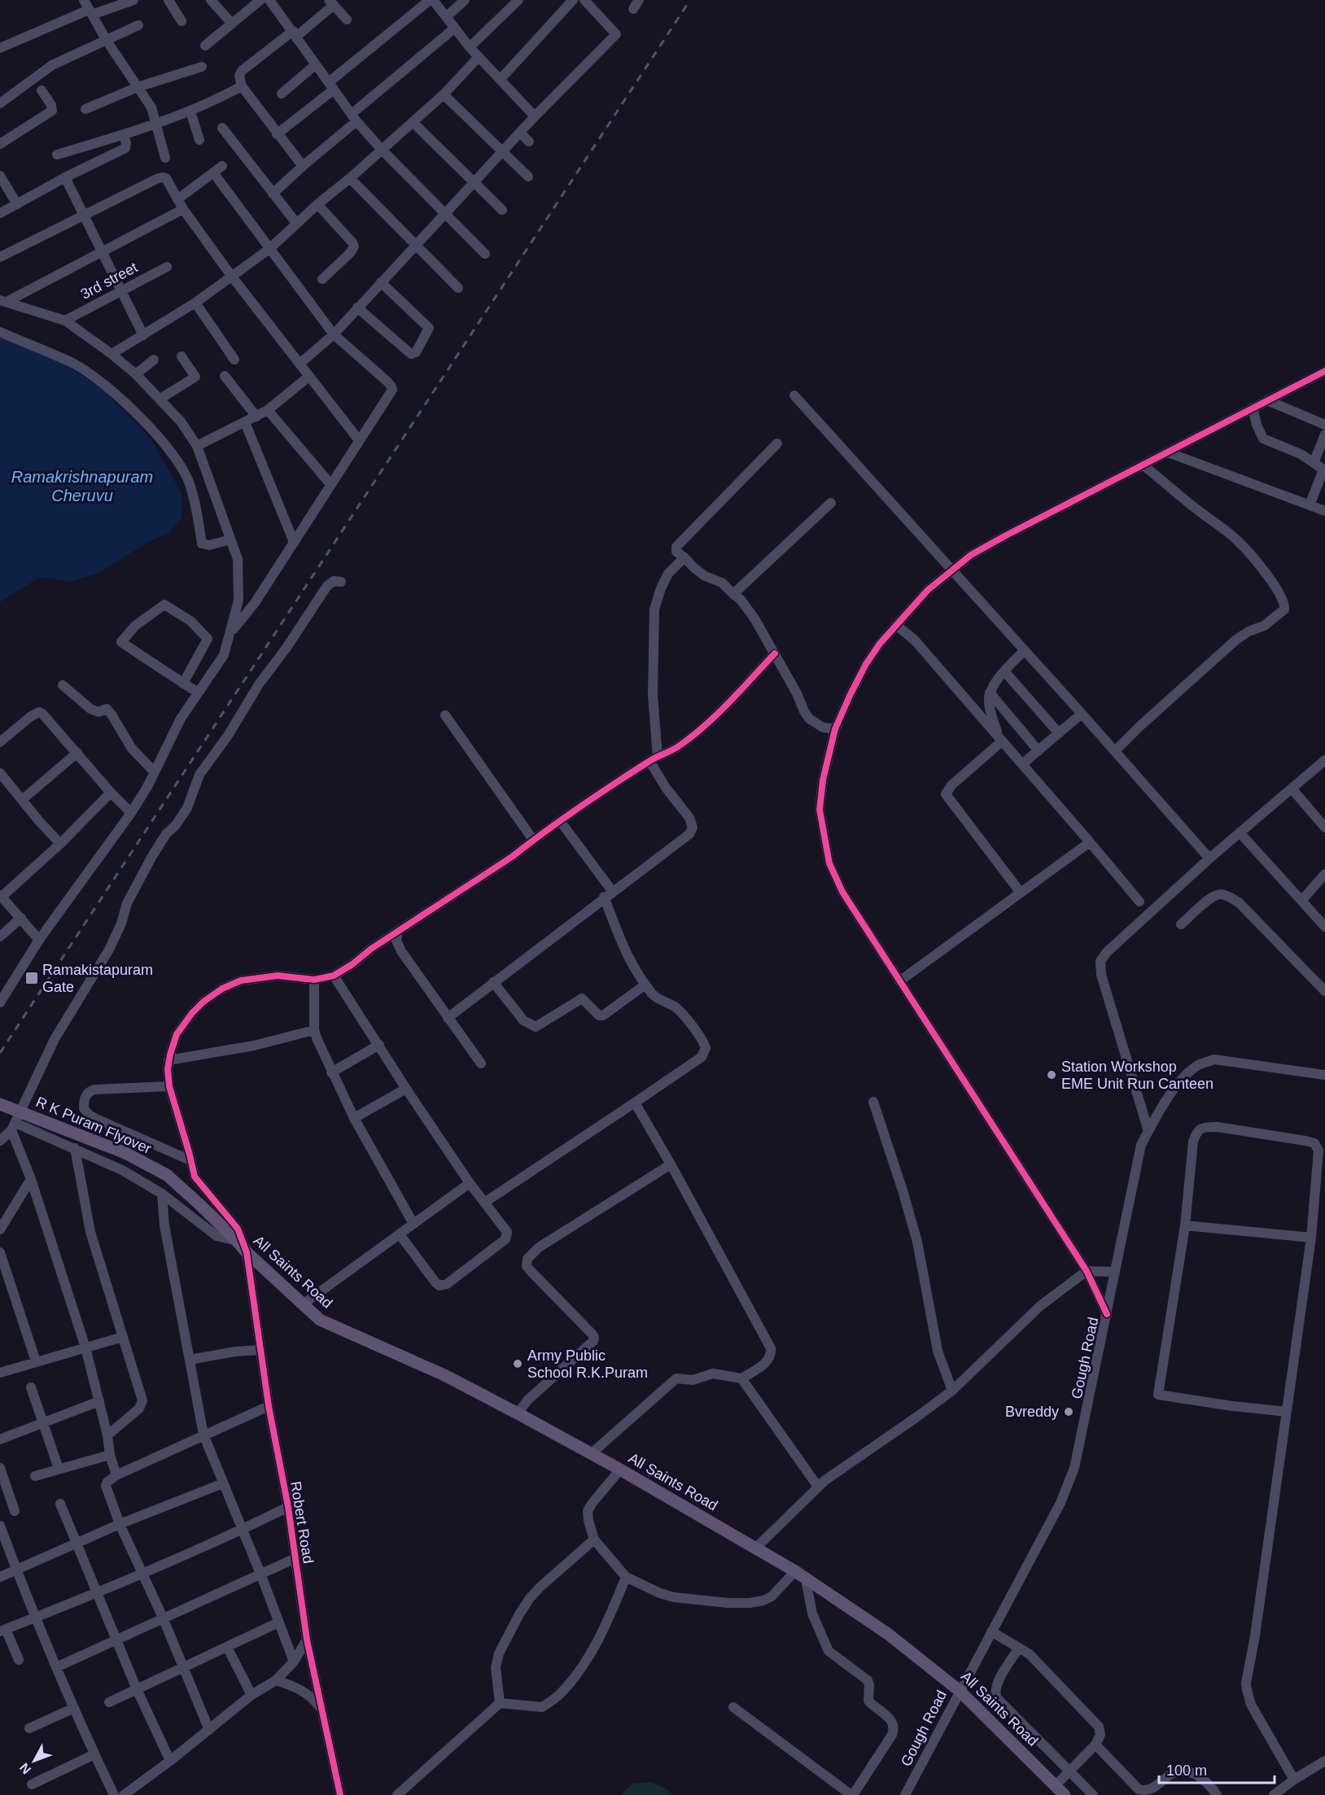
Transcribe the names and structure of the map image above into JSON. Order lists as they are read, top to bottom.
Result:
{
  "streets": {
    "main road": ["R K Puram Flyover", "All Saints Road"],
    "street": ["3rd street", "Gough Road", "Robert Road"]
  },
  "crossings": [
    ["R K Puram Flyover", "All Saints Road"],
    ["All Saints Road", "Gough Road"],
    ["All Saints Road", "Robert Road"]
  ],
  "water": ["Ramakrishnapuram Cheruvu"],
  "places": {
    "transit": ["Ramakistapuram Gate"],
    "other": ["Station Workshop EME Unit Run Canteen", "Army Public School R.K.Puram", "Bvreddy"]
  },
  "scale_bar": "100 m",
  "north": "bottom left"
}
